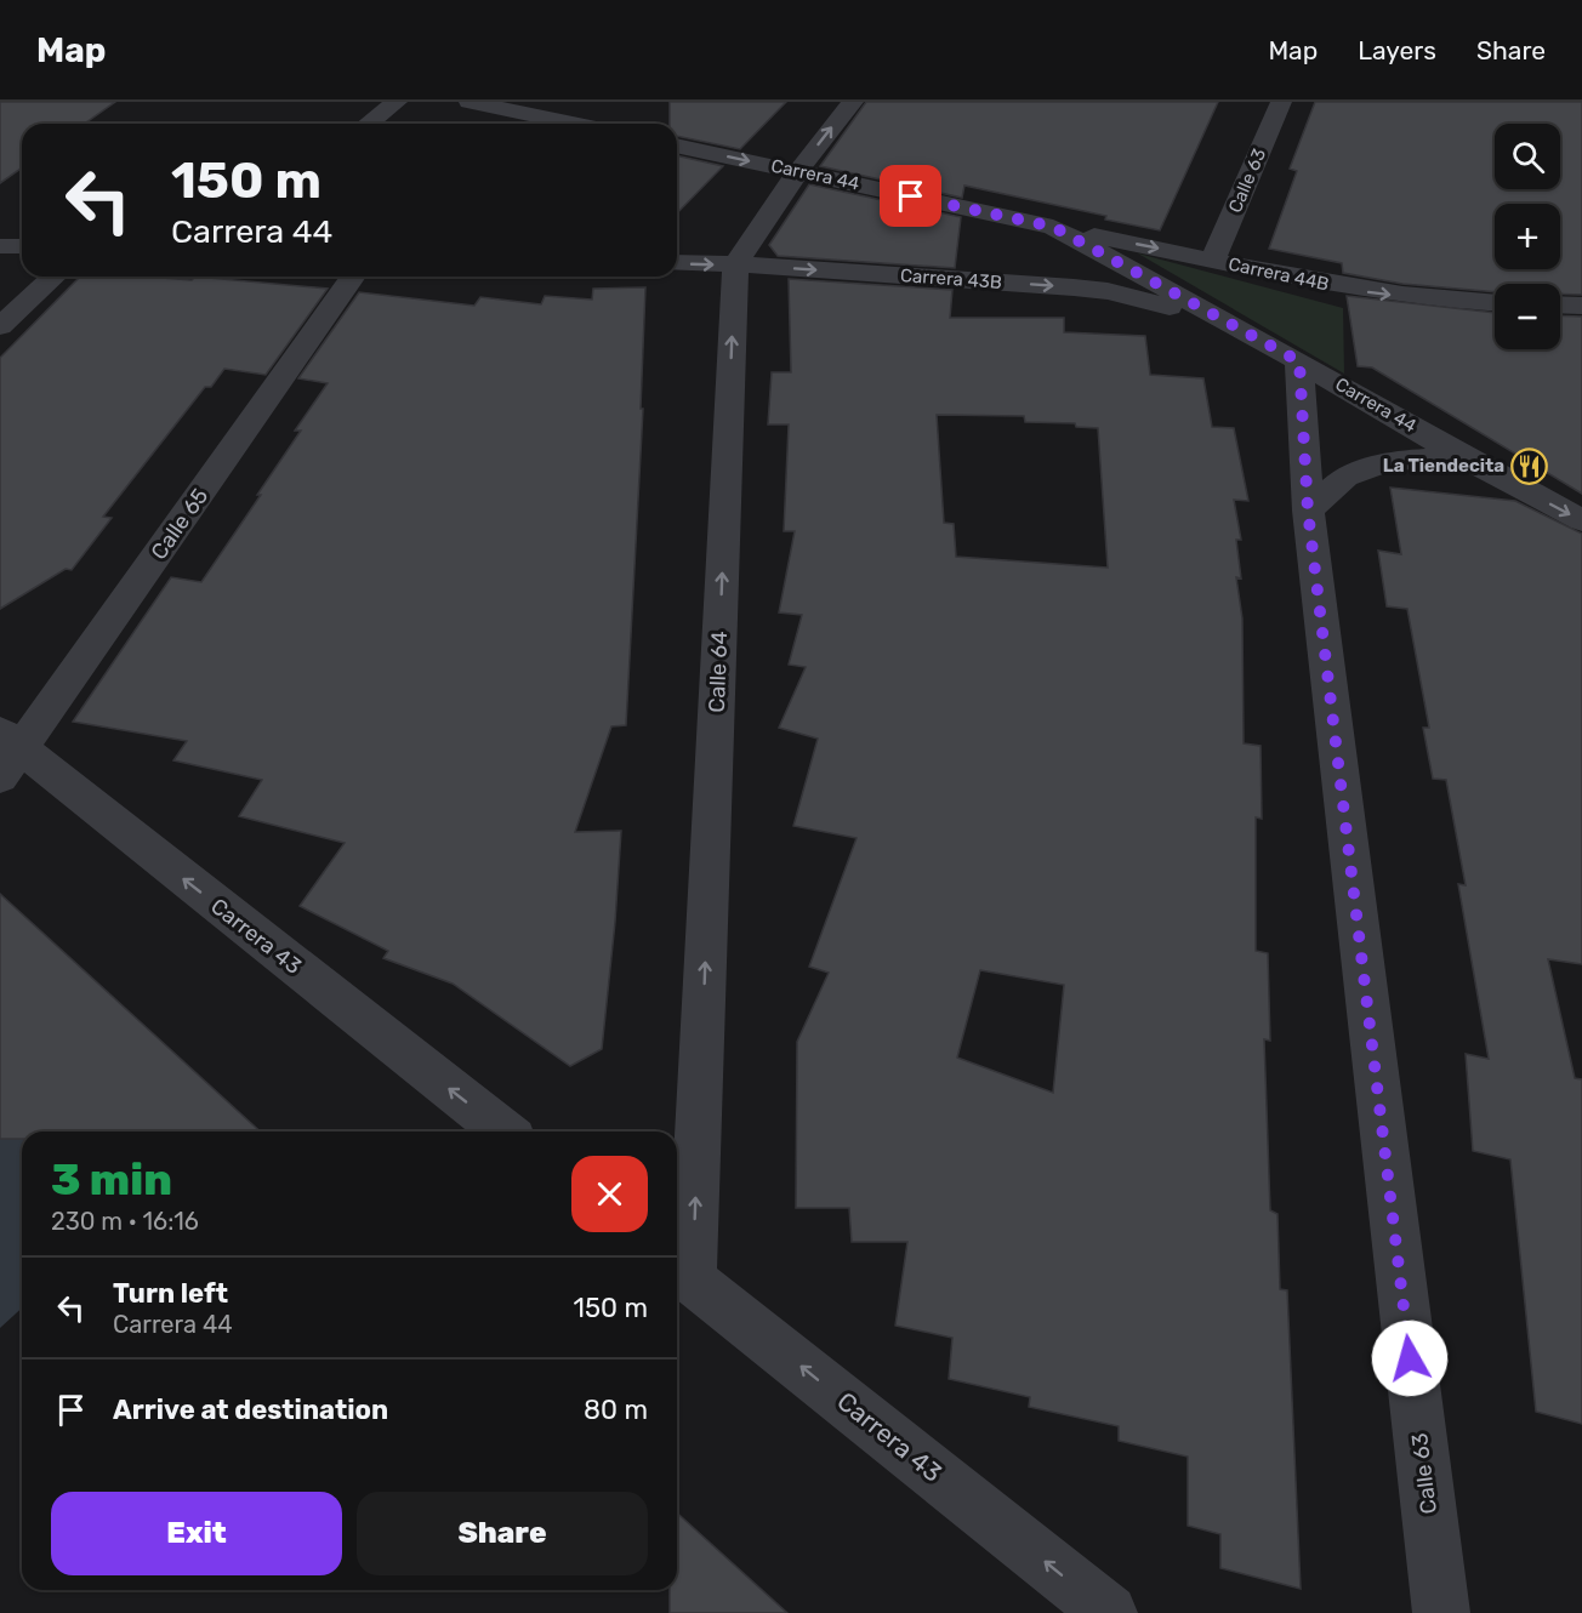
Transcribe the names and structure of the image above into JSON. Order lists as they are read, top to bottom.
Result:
{
  "streets": {
    "street": [
      "Carrera 44",
      "Calle 63",
      "Carrera 44B",
      "Carrera 43B",
      "Calle 65",
      "Calle 64",
      "Carrera 43"
    ]
  },
  "crossings": [
    ["Carrera 44", "Calle 63"],
    ["Carrera 44", "Carrera 44B"],
    ["Carrera 44", "Carrera 43B"],
    ["Calle 63", "Carrera 44B"],
    ["Carrera 43B", "Calle 64"],
    ["Calle 65", "Carrera 43"],
    ["Calle 64", "Carrera 43"]
  ],
  "one_way": [
    "Carrera 44B",
    "Carrera 43B",
    "Calle 64",
    "Carrera 43"
  ],
  "places": {
    "restaurant": ["La Tiendecita"]
  },
  "page": {
    "header": "Map",
    "nav": ["Map", "Layers", "Share"],
    "map_buttons": ["+", "−"],
    "turn": ["150 m", "Carrera 44"],
    "heading": ["3 min", "230 m · 16:16"],
    "list": [
      {
        "name": "Turn left",
        "note": "Carrera 44",
        "value": "150 m"
      },
      {
        "name": "Arrive at destination",
        "value": "80 m"
      }
    ],
    "buttons": ["Exit", "Share"]
  }
}
